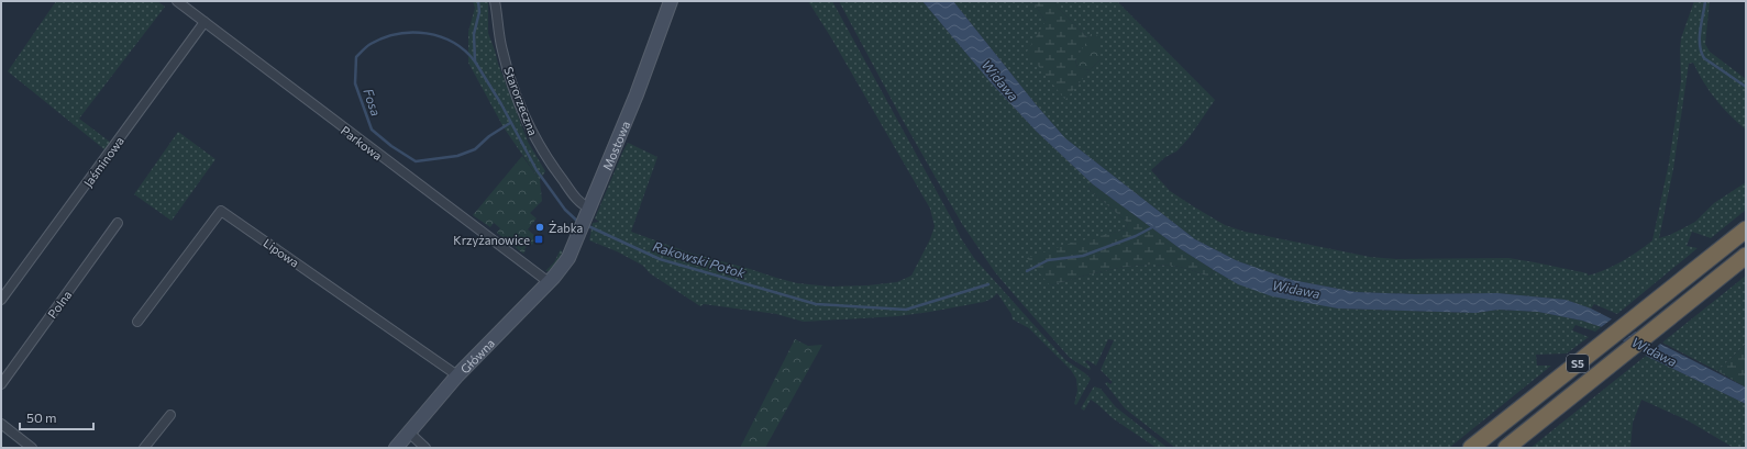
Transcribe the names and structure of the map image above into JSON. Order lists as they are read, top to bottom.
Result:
{
  "streets": {
    "highway": ["S5"],
    "street": [
      "Starorzeczna",
      "Parkowa",
      "Mostowa",
      "Jaśminowa",
      "Lipowa",
      "Polna",
      "Główna"
    ]
  },
  "crossings": [
    ["Starorzeczna", "Mostowa"],
    ["Parkowa", "Mostowa"],
    ["Parkowa", "Jaśminowa"],
    ["Parkowa", "Główna"],
    ["Mostowa", "Główna"],
    ["Lipowa", "Główna"]
  ],
  "water": ["Widawa", "Fosa", "Rakowski Potok"],
  "places": {
    "other": ["Żabka"],
    "transit": ["Krzyżanowice"]
  },
  "scale_bar": "50 m"
}
